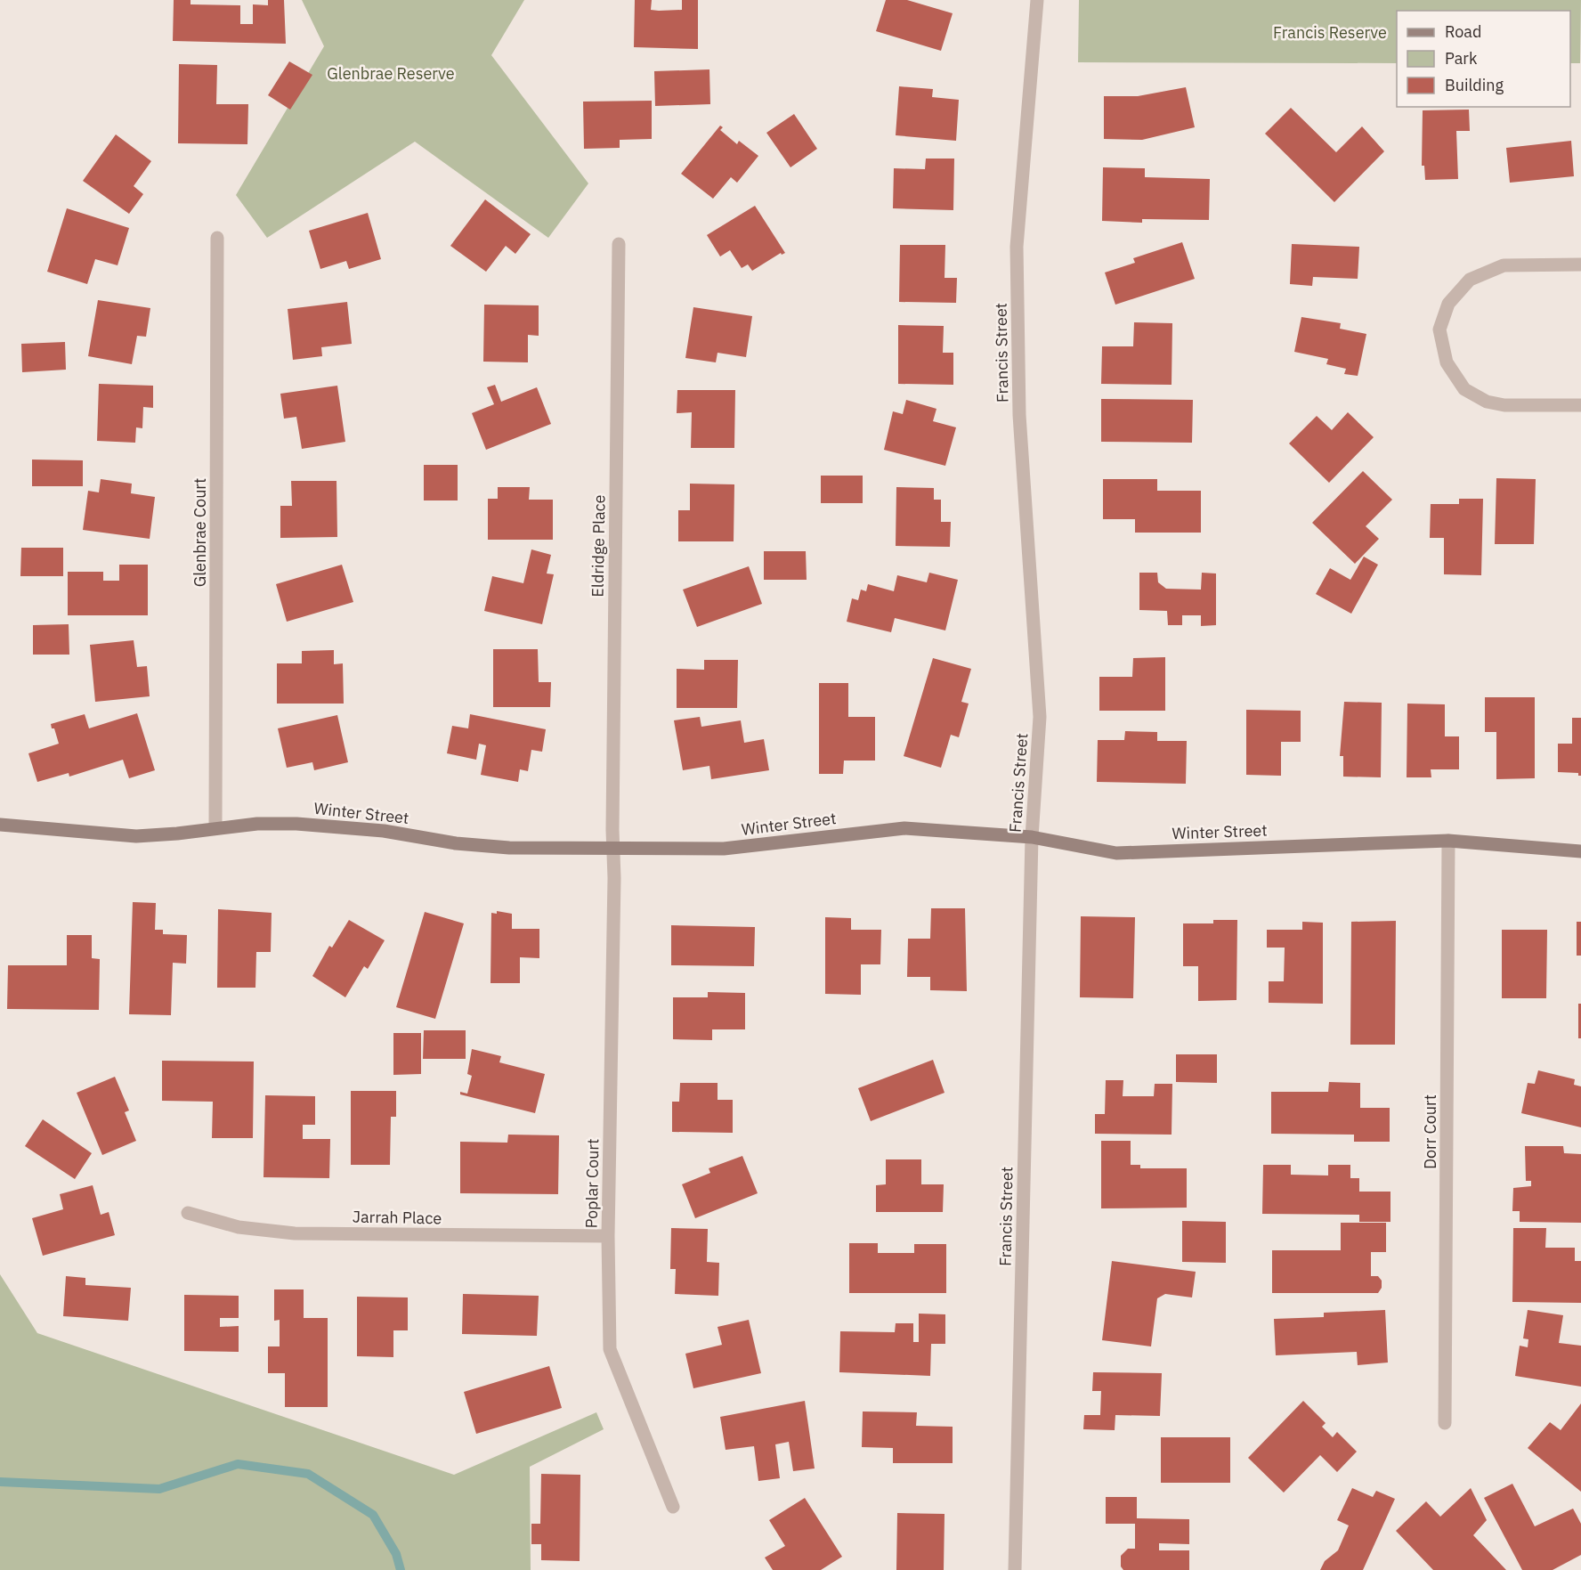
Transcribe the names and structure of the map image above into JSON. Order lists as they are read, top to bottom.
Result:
{
  "streets": {
    "street": [
      "Francis Street",
      "Glenbrae Court",
      "Eldridge Place",
      "Winter Street",
      "Dorr Court",
      "Poplar Court",
      "Jarrah Place"
    ]
  },
  "crossings": [
    ["Francis Street", "Winter Street"],
    ["Glenbrae Court", "Winter Street"],
    ["Eldridge Place", "Winter Street"],
    ["Eldridge Place", "Poplar Court"],
    ["Winter Street", "Dorr Court"],
    ["Winter Street", "Poplar Court"],
    ["Poplar Court", "Jarrah Place"]
  ],
  "parks": ["Francis Reserve", "Glenbrae Reserve"],
  "legend": ["Road", "Park", "Building"]
}
